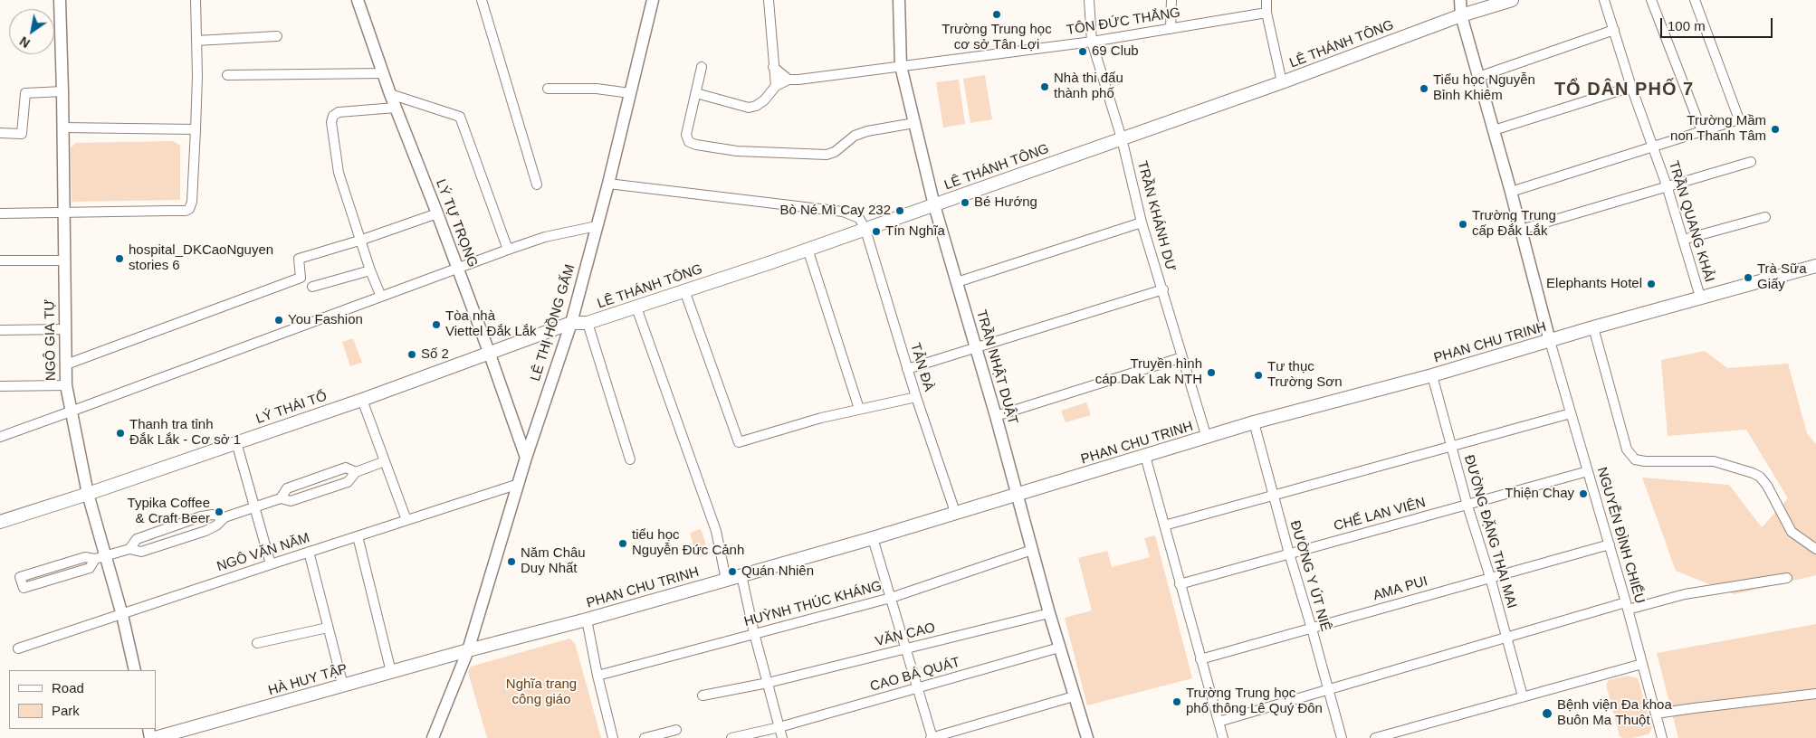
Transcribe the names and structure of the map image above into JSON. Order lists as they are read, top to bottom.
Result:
{
  "streets": {
    "main road": [
      "LÊ THÁNH TÔNG",
      "PHAN CHU TRINH",
      "LÝ THÁI TỔ",
      "HÀ HUY TẬP"
    ],
    "street": [
      "TÔN ĐỨC THẮNG",
      "TRẦN KHÁNH DƯ",
      "TRẦN QUANG KHẢI",
      "LÝ TỰ TRỌNG",
      "LÊ THỊ HỒNG GẤM",
      "NGÔ GIA TỰ",
      "TẢN ĐÀ",
      "TRẦN NHẬT DUẬT",
      "CHẾ LAN VIÊN",
      "ĐƯỜNG ĐẶNG THAI MAI",
      "NGUYỄN ĐÌNH CHIỂU",
      "NGÔ VĂN NĂM",
      "ĐƯỜNG Y ÚT NIÊ",
      "AMA PUI",
      "HUỲNH THÚC KHÁNG",
      "VĂN CAO",
      "CAO BÁ QUÁT"
    ]
  },
  "crossings": [
    ["TÔN ĐỨC THẮNG", "TRẦN KHÁNH DƯ"],
    ["TÔN ĐỨC THẮNG", "TRẦN NHẬT DUẬT"],
    ["LÊ THÁNH TÔNG", "TRẦN KHÁNH DƯ"],
    ["LÊ THÁNH TÔNG", "LÝ TỰ TRỌNG"],
    ["LÊ THÁNH TÔNG", "LÊ THỊ HỒNG GẤM"],
    ["LÊ THÁNH TÔNG", "TẢN ĐÀ"],
    ["LÊ THÁNH TÔNG", "TRẦN NHẬT DUẬT"],
    ["LÊ THÁNH TÔNG", "LÝ THÁI TỔ"],
    ["TRẦN KHÁNH DƯ", "PHAN CHU TRINH"],
    ["TRẦN QUANG KHẢI", "PHAN CHU TRINH"],
    ["LÝ TỰ TRỌNG", "LÊ THỊ HỒNG GẤM"],
    ["LÝ TỰ TRỌNG", "LÝ THÁI TỔ"],
    ["LÊ THỊ HỒNG GẤM", "PHAN CHU TRINH"],
    ["LÊ THỊ HỒNG GẤM", "NGÔ VĂN NĂM"],
    ["LÊ THỊ HỒNG GẤM", "HÀ HUY TẬP"],
    ["NGÔ GIA TỰ", "LÝ THÁI TỔ"],
    ["NGÔ GIA TỰ", "NGÔ VĂN NĂM"],
    ["PHAN CHU TRINH", "TẢN ĐÀ"],
    ["PHAN CHU TRINH", "TRẦN NHẬT DUẬT"],
    ["PHAN CHU TRINH", "ĐƯỜNG ĐẶNG THAI MAI"],
    ["PHAN CHU TRINH", "NGUYỄN ĐÌNH CHIỂU"],
    ["PHAN CHU TRINH", "ĐƯỜNG Y ÚT NIÊ"],
    ["PHAN CHU TRINH", "HÀ HUY TẬP"],
    ["TRẦN NHẬT DUẬT", "HUỲNH THÚC KHÁNG"],
    ["TRẦN NHẬT DUẬT", "VĂN CAO"],
    ["TRẦN NHẬT DUẬT", "CAO BÁ QUÁT"],
    ["CHẾ LAN VIÊN", "ĐƯỜNG ĐẶNG THAI MAI"],
    ["CHẾ LAN VIÊN", "NGUYỄN ĐÌNH CHIỂU"],
    ["CHẾ LAN VIÊN", "ĐƯỜNG Y ÚT NIÊ"],
    ["ĐƯỜNG ĐẶNG THAI MAI", "AMA PUI"],
    ["NGUYỄN ĐÌNH CHIỂU", "AMA PUI"],
    ["ĐƯỜNG Y ÚT NIÊ", "AMA PUI"]
  ],
  "districts": ["TỔ DÂN PHỐ 7"],
  "parks": ["Nghĩa trang công giáo"],
  "places": [
    "Trường Trung học cơ sở Tân Lợi",
    "69 Club",
    "Nhà thi đấu thành phố",
    "Tiểu học Nguyễn Bỉnh Khiêm",
    "Trường Mầm non Thanh Tâm",
    "Bé Hướng",
    "Bò Né Mì Cay 232",
    "Trường Trung cấp Đắk Lắk",
    "Tín Nghĩa",
    "hospital_DKCaoNguyen stories 6",
    "Trà Sữa Giấy",
    "Elephants Hotel",
    "You Fashion",
    "Tòa nhà Viettel Đắk Lắk",
    "Số 2",
    "Truyền hình cáp Dak Lak NTH",
    "Tư thục Trường Sơn",
    "Thanh tra tỉnh Đắk Lắk - Cơ sở 1",
    "Thiện Chay",
    "Typika Coffee & Craft Beer",
    "tiểu học Nguyễn Đức Cảnh",
    "Năm Châu Duy Nhất",
    "Quán Nhiên",
    "Trường Trung học phổ thông Lê Quý Đôn",
    "Bệnh viện Đa khoa Buôn Ma Thuột"
  ],
  "legend": ["Road", "Park"],
  "scale_bar": "100 m",
  "north": "bottom left"
}
